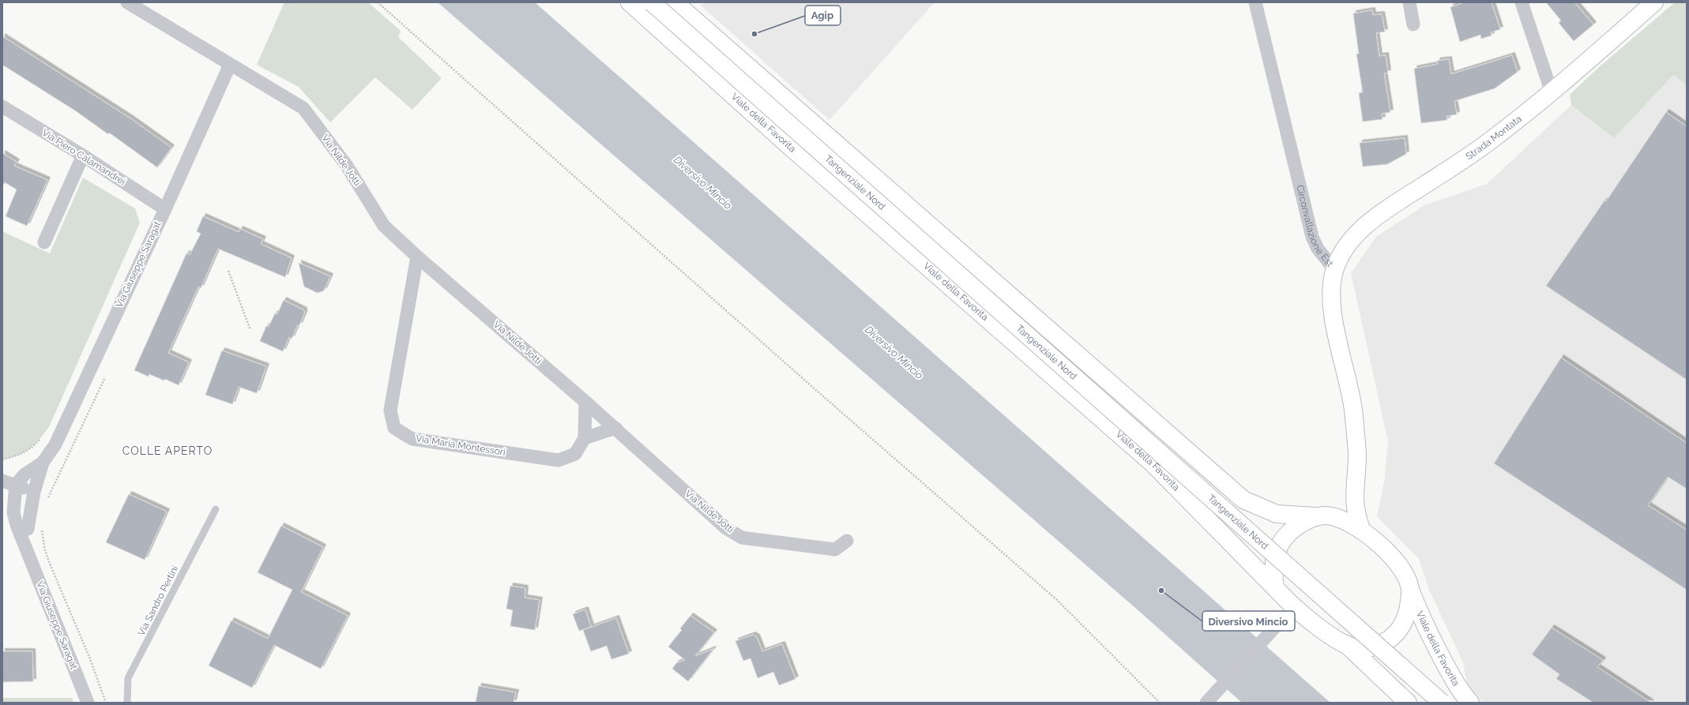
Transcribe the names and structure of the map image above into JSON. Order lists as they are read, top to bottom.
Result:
{
  "streets": {
    "main road": [
      "Viale della Favorita",
      "Strada Montata",
      "Tangenziale Nord",
      "Circonvallazione Est"
    ],
    "street": [
      "Via Piero Calamandrei",
      "Via Nilde Jotti",
      "Via Giuseppe Saragat",
      "Via Maria Montessori"
    ],
    "lane": ["Via Sandro Pertini"]
  },
  "crossings": [
    ["Viale della Favorita", "Circonvallazione Est"],
    ["Strada Montata", "Circonvallazione Est"],
    ["Via Piero Calamandrei", "Via Giuseppe Saragat"],
    ["Via Nilde Jotti", "Via Giuseppe Saragat"],
    ["Via Nilde Jotti", "Via Maria Montessori"]
  ],
  "districts": ["COLLE APERTO"],
  "water": ["Diversivo Mincio"],
  "places": ["Agip", "Diversivo Mincio"]
}
